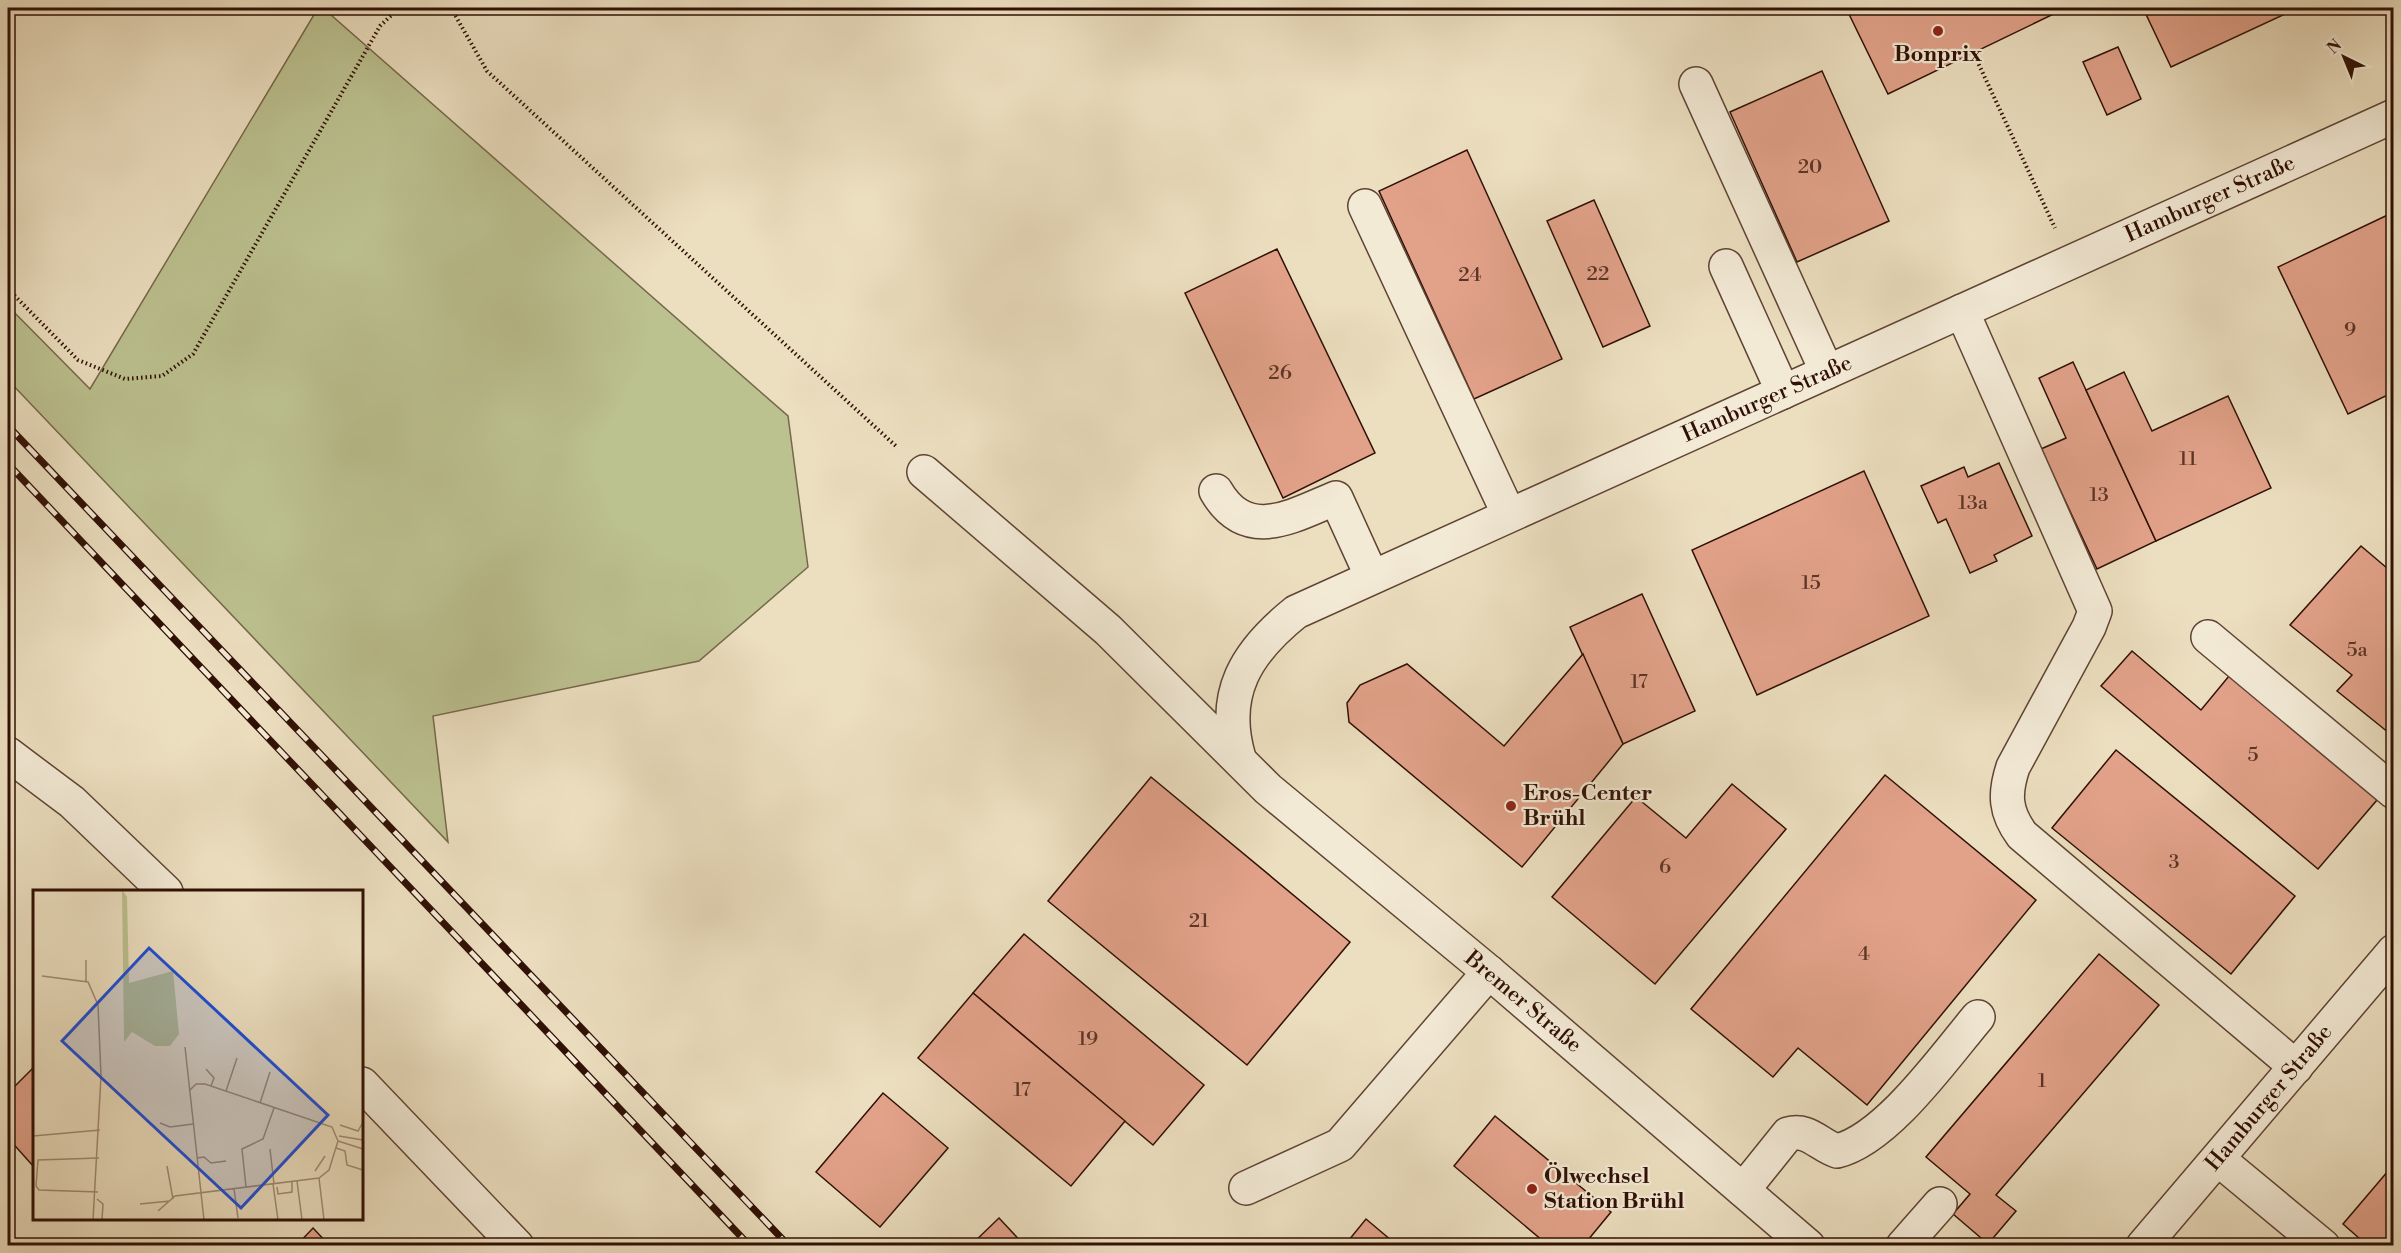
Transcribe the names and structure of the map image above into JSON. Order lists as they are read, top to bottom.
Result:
{
  "streets": {
    "street": ["Hamburger Straße", "Bremer Straße"]
  },
  "crossings": [
    ["Hamburger Straße", "Bremer Straße"]
  ],
  "places": ["Bonprix", "Eros-Center Brühl", "Ölwechsel Station Brühl"],
  "house_numbers": [
    "20",
    "22",
    "24",
    "9",
    "26",
    "11",
    "13",
    "13a",
    "15",
    "5a",
    "17",
    "5",
    "3",
    "6",
    "21",
    "4",
    "19",
    "1",
    "17"
  ],
  "north": "top left"
}
